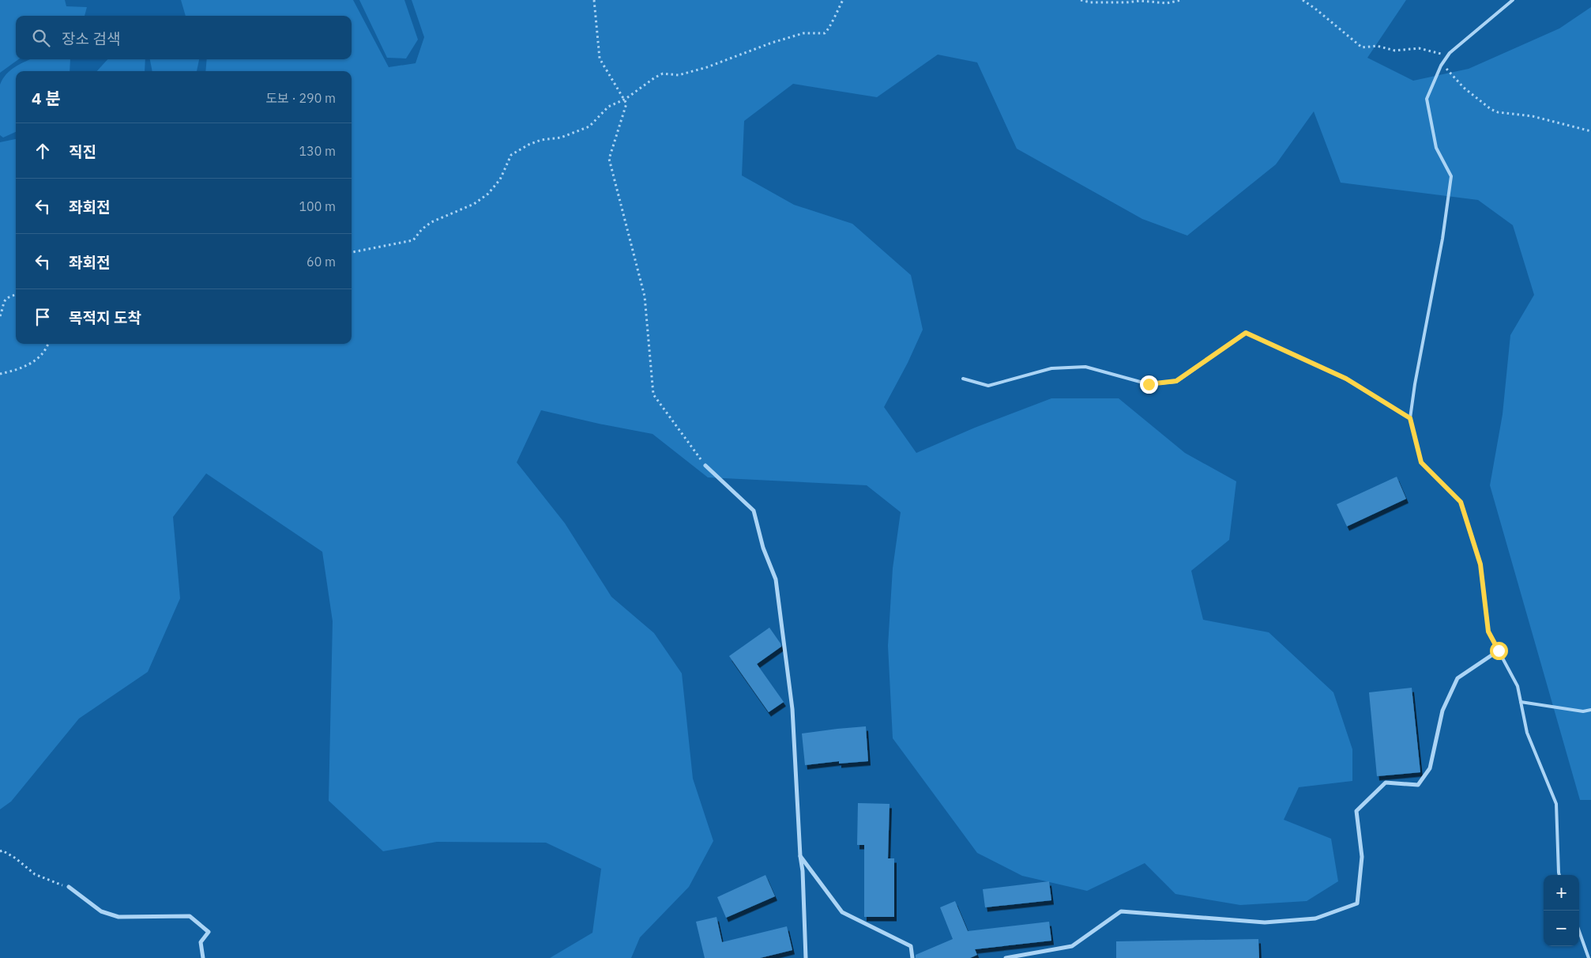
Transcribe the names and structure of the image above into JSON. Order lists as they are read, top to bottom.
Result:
{
  "page": {
    "search": "장소 검색",
    "heading": ["4 분", "도보 · 290 m"],
    "list": [
      ["직진", "130 m"],
      ["좌회전", "100 m"],
      ["좌회전", "60 m"],
      "목적지 도착"
    ],
    "map_buttons": ["+", "−"]
  }
}
